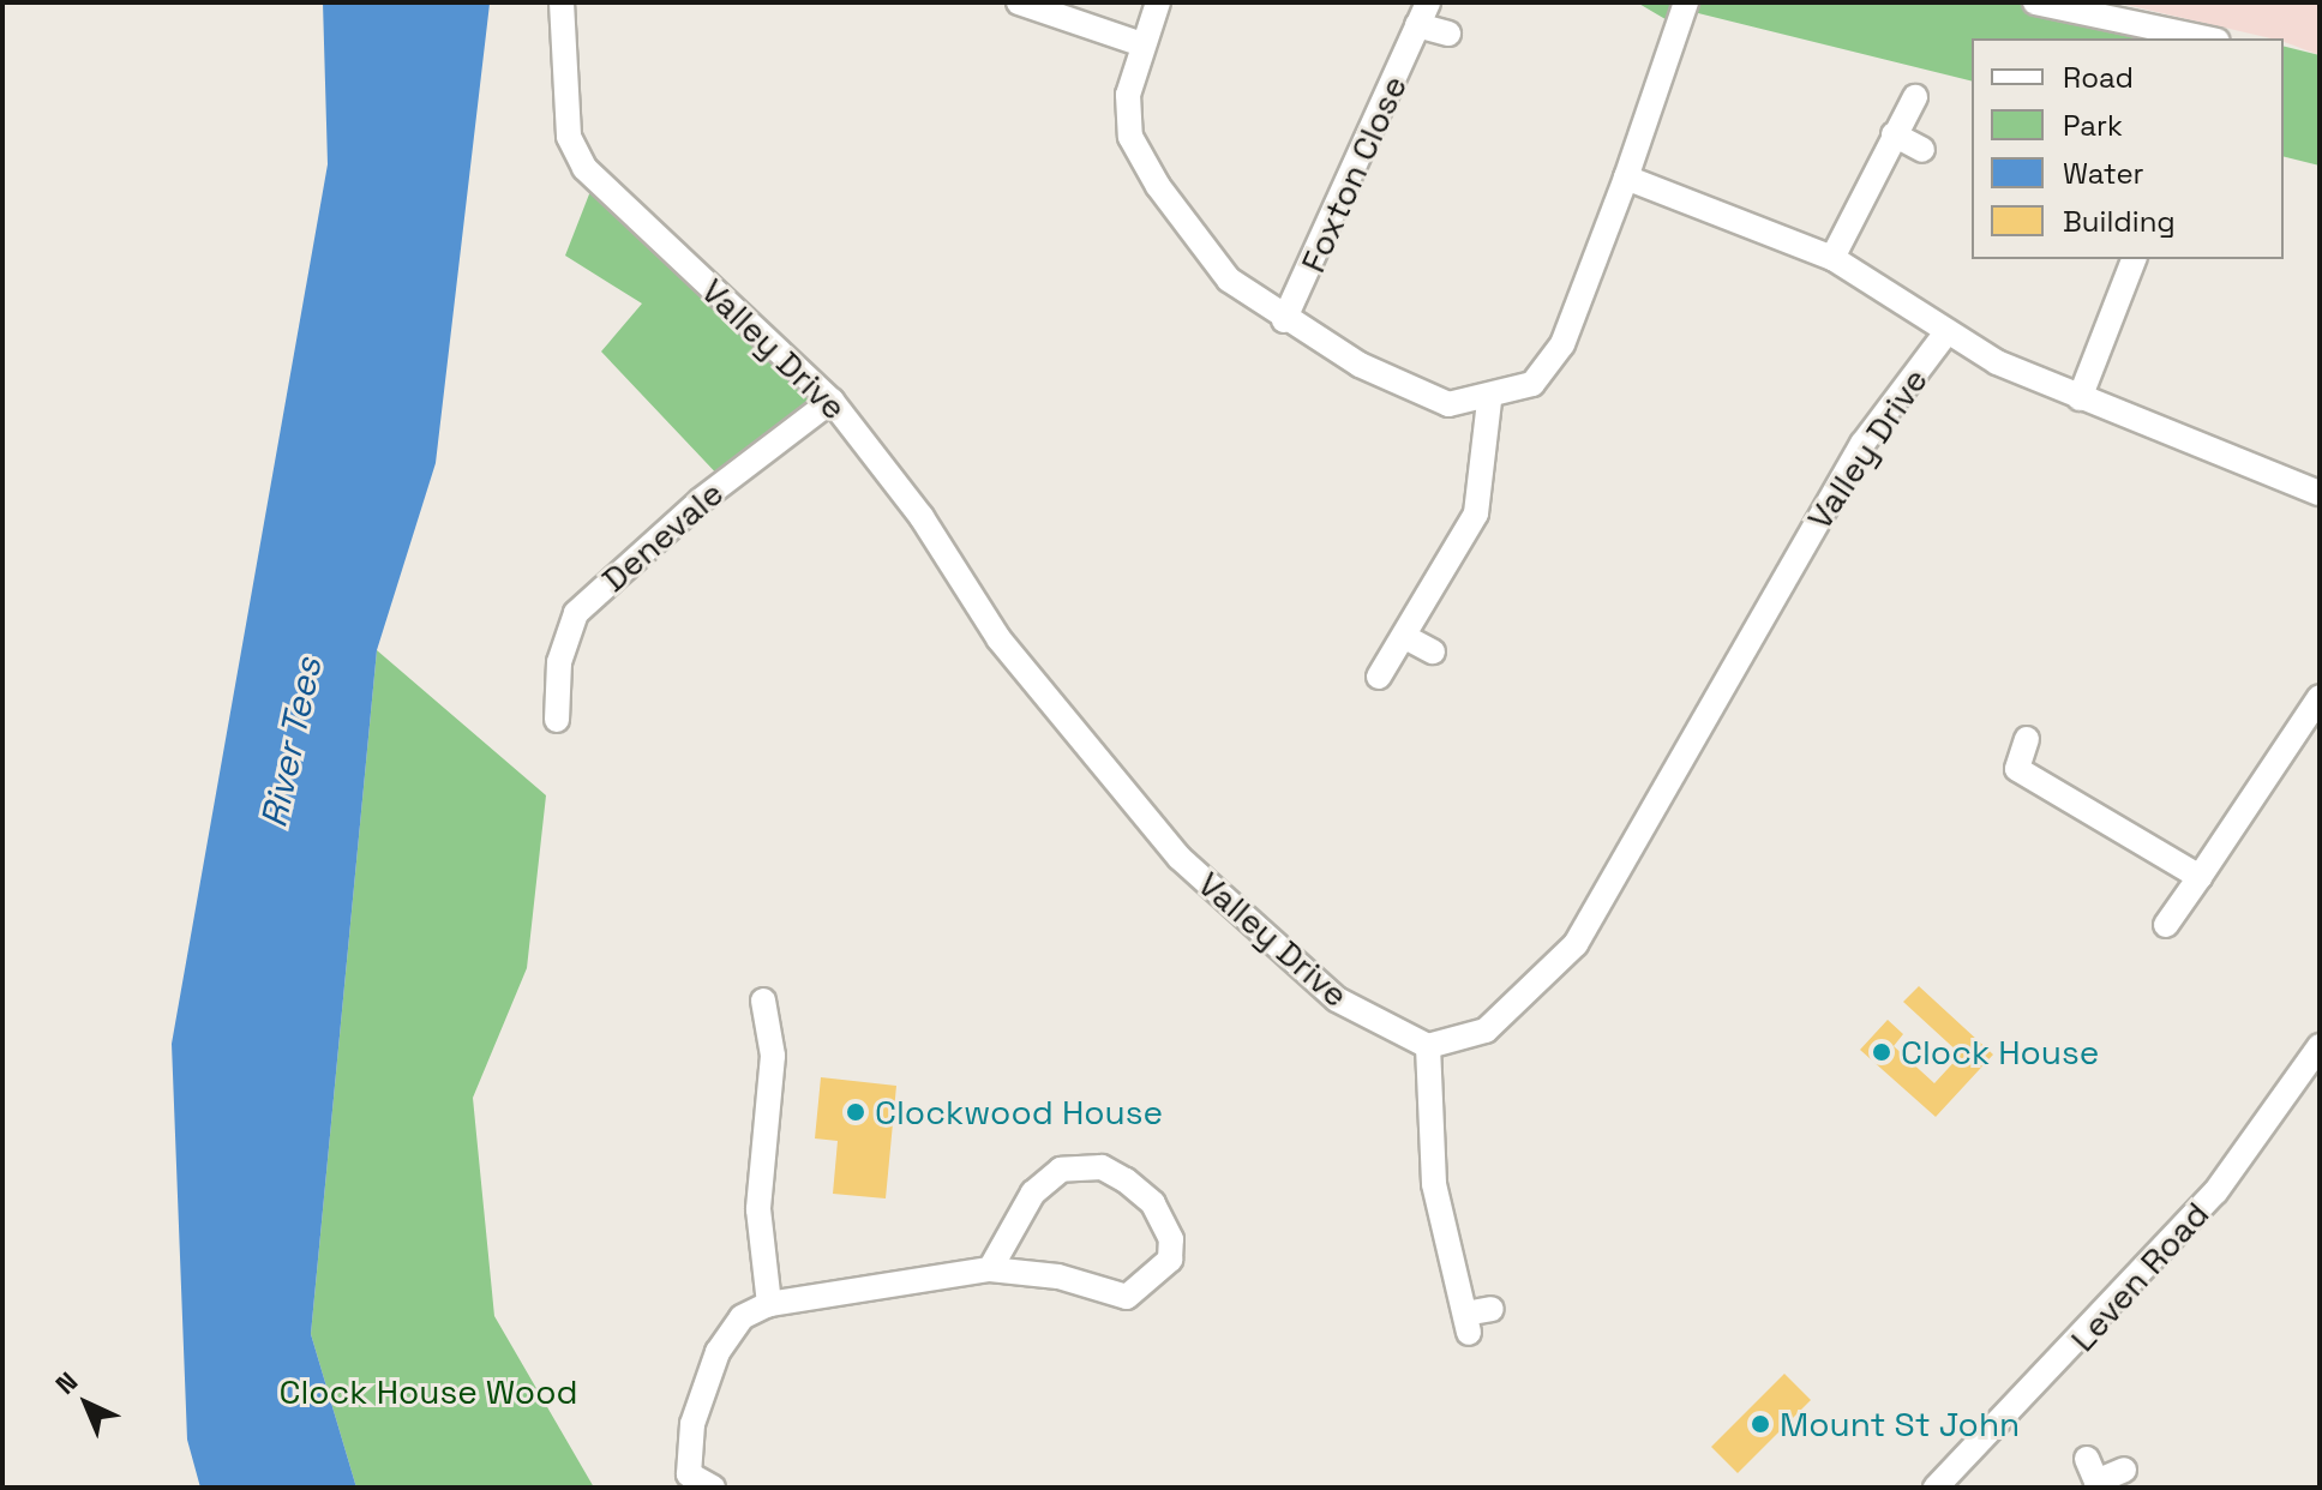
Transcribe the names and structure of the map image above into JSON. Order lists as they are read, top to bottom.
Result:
{
  "streets": {
    "street": [
      "Foxton Close",
      "Valley Drive",
      "Denevale",
      "Leven Road"
    ]
  },
  "crossings": [
    ["Valley Drive", "Denevale"]
  ],
  "water": ["River Tees"],
  "parks": ["Clock House Wood"],
  "places": ["Clock House", "Clockwood House", "Mount St John"],
  "legend": [
    "Road",
    "Park",
    "Water",
    "Building"
  ],
  "north": "top left"
}
